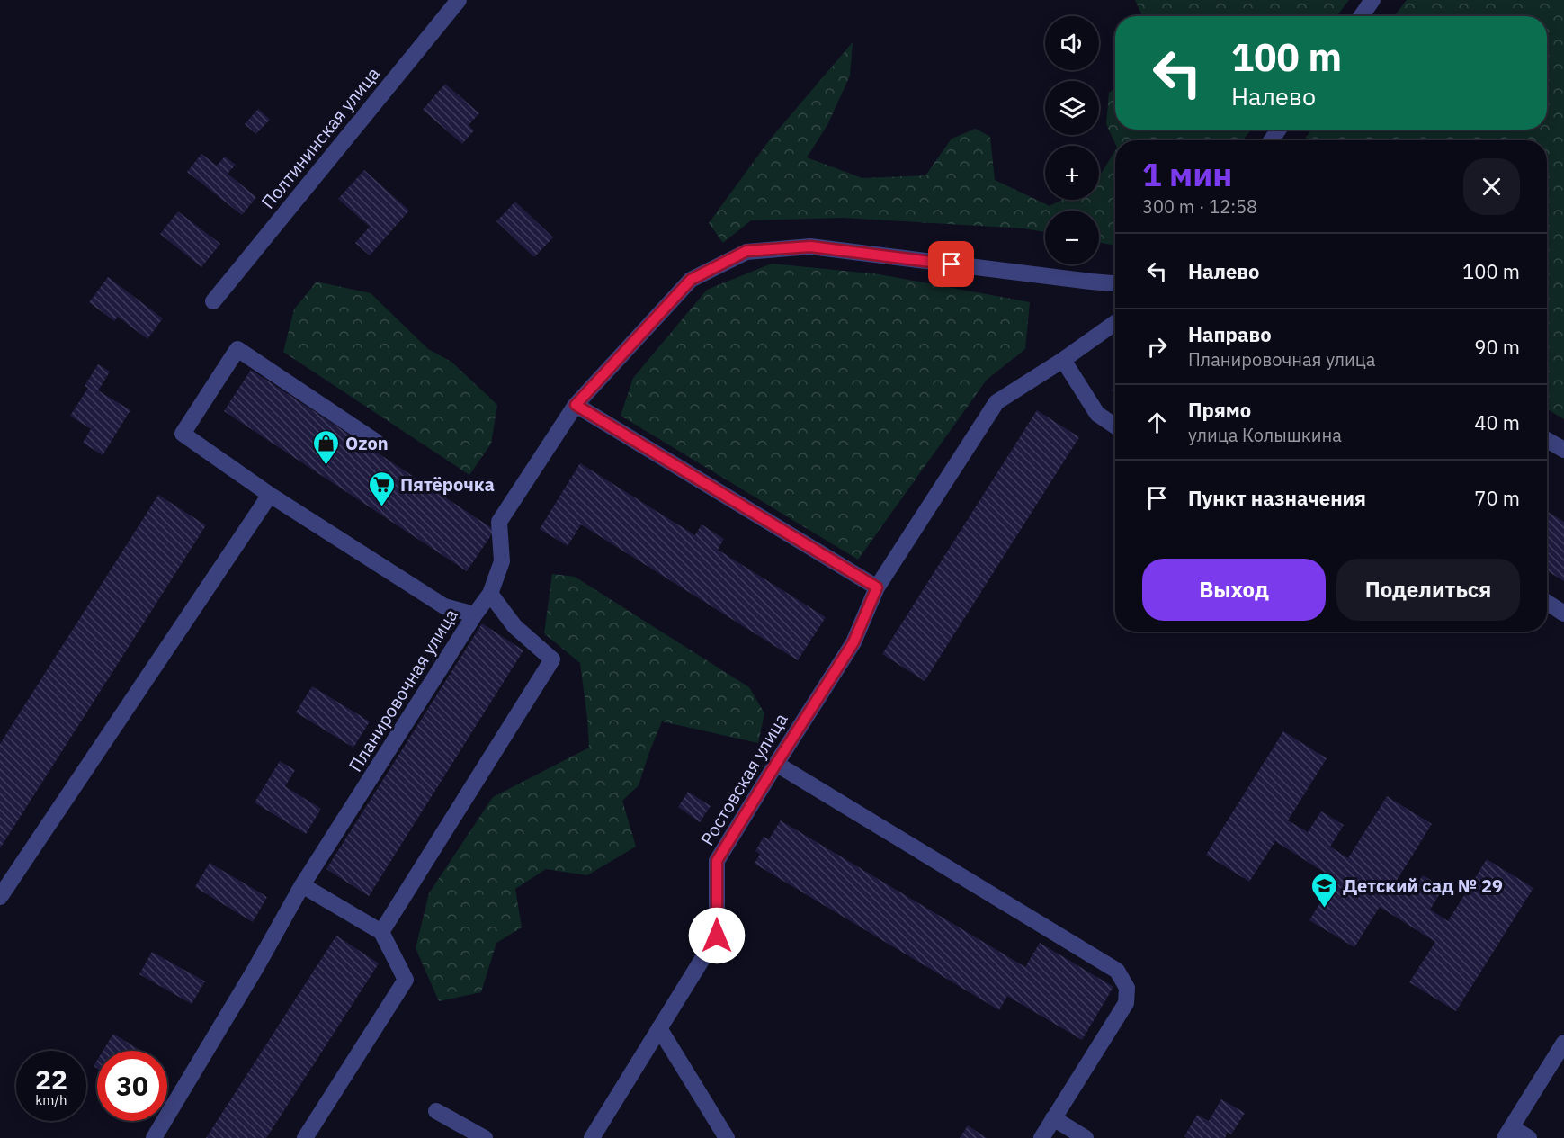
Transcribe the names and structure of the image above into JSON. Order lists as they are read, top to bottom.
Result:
{
  "streets": {
    "street": ["Полтининская улица", "Планировочная улица", "Ростовская улица"]
  },
  "places": {
    "shop": ["Ozon"],
    "supermarket": ["Пятёрочка"],
    "school or university": ["Детский сад № 29"]
  },
  "page": {
    "map_buttons": ["+", "−"],
    "turn": ["100 m", "Налево"],
    "heading": ["1 мин", "300 m · 12:58"],
    "list": [
      {
        "name": "Налево",
        "value": "100 m"
      },
      {
        "name": "Направо",
        "note": "Планировочная улица",
        "value": "90 m"
      },
      {
        "name": "Прямо",
        "note": "улица Колышкина",
        "value": "40 m"
      },
      {
        "name": "Пункт назначения",
        "value": "70 m"
      }
    ],
    "buttons": ["Выход", "Поделиться"],
    "speed": "22 km/h",
    "limit": "30"
  }
}
